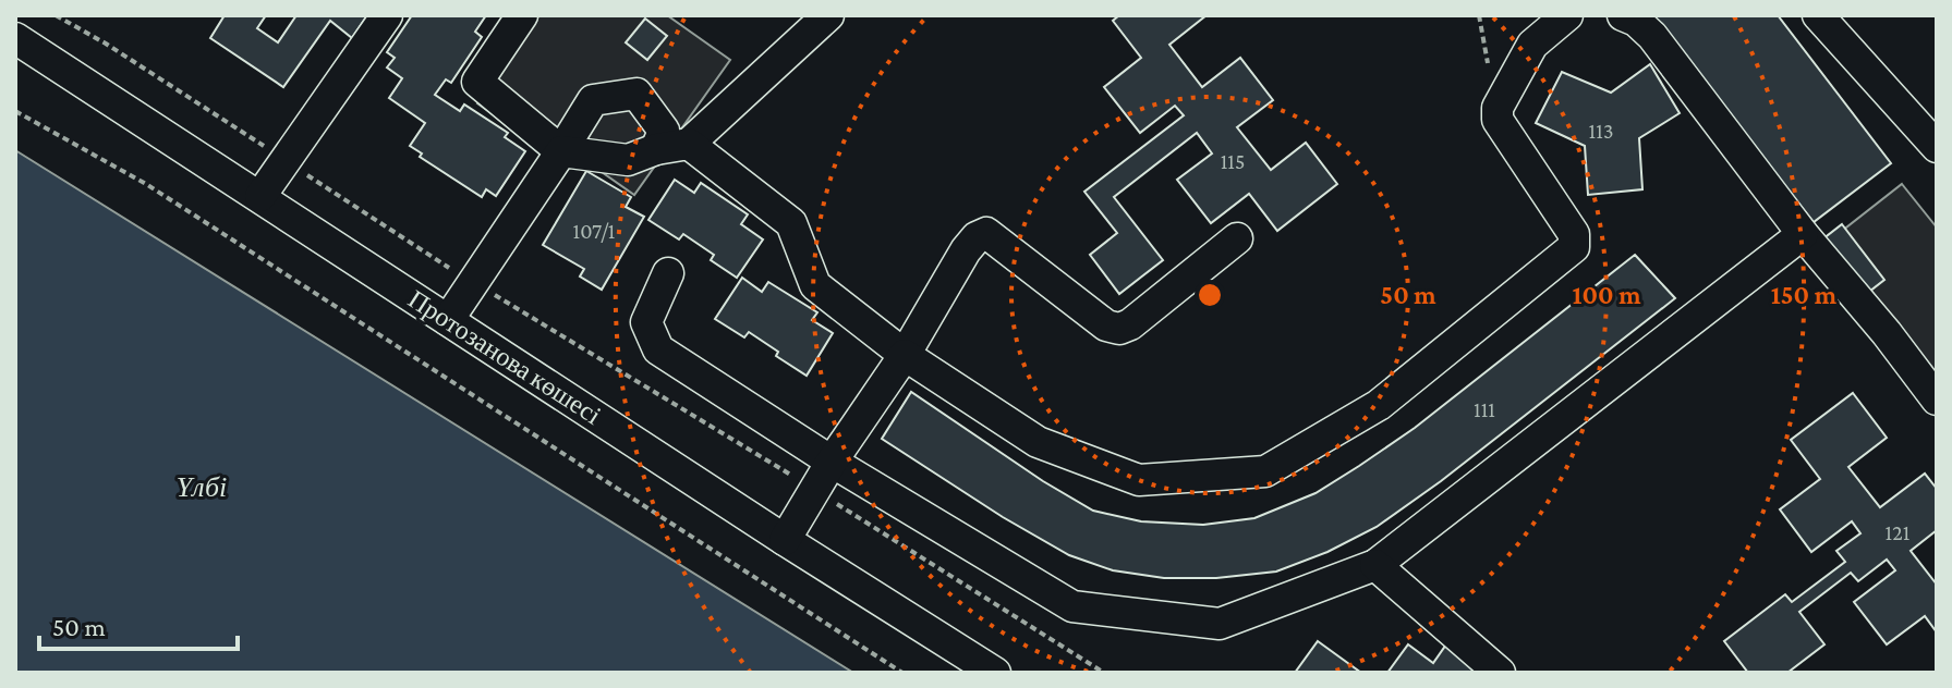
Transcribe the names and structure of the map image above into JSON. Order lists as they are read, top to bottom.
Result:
{
  "streets": {
    "street": ["Протозанова көшесі"]
  },
  "water": ["Үлбі"],
  "house_numbers": [
    "113",
    "115",
    "107/1",
    "111",
    "121"
  ],
  "scale_bar": "50 m",
  "rings": ["50 m", "100 m", "150 m"]
}
